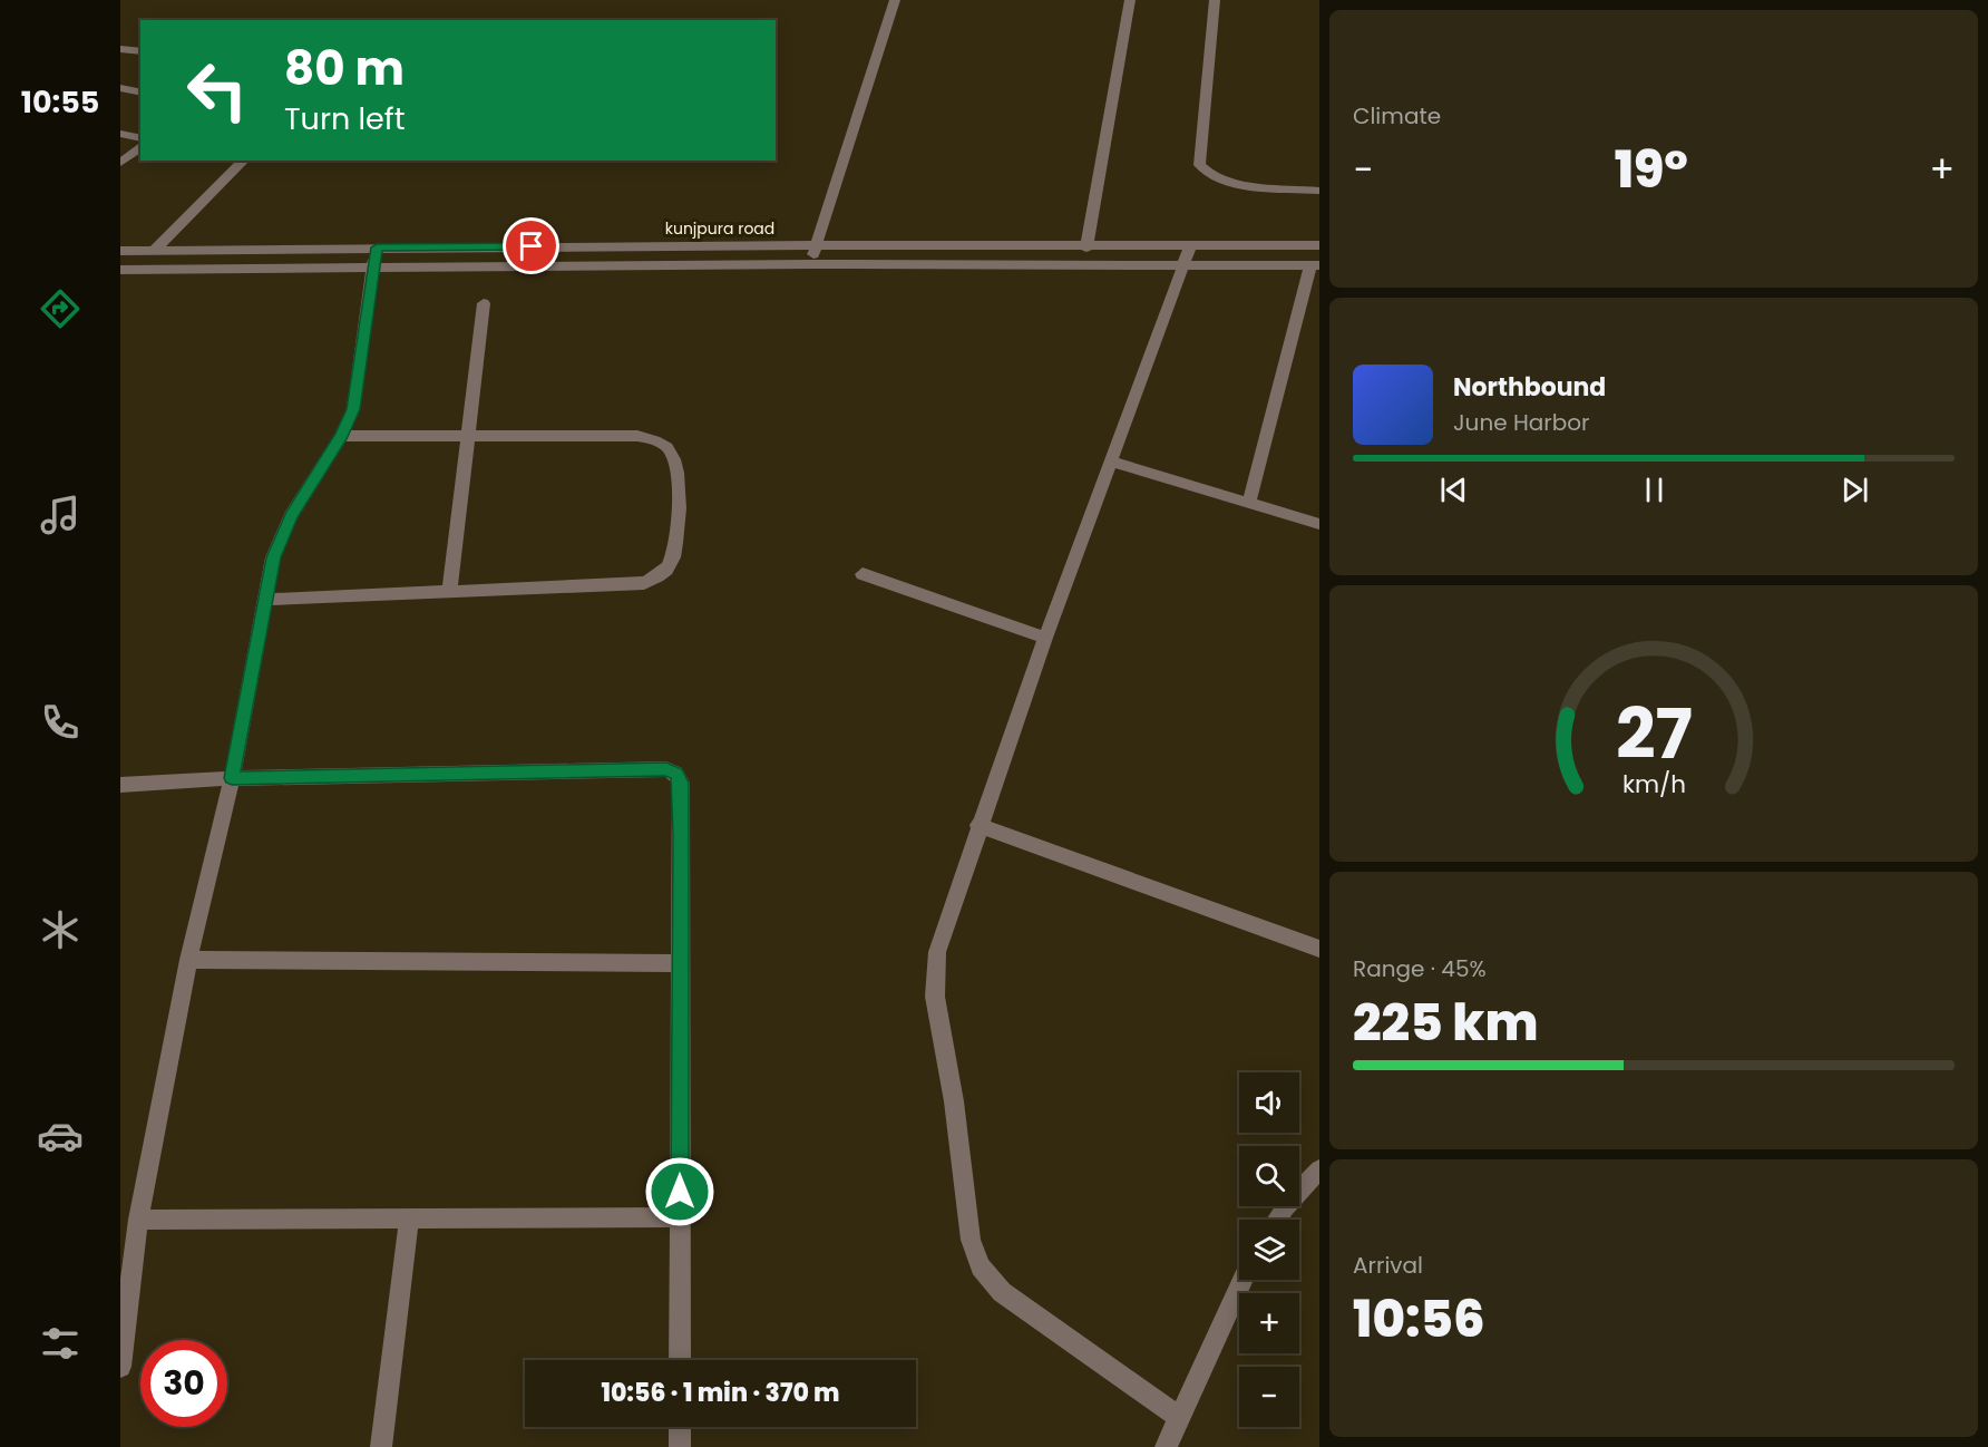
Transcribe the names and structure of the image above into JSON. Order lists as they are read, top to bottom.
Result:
{
  "streets": {
    "street": ["kunjpura road"]
  },
  "page": {
    "tabs": "10:55",
    "tile": [
      "Climate",
      ["Range · 45%", "225 km"],
      ["Arrival", "10:56"]
    ],
    "turn": ["80 m", "Turn left"],
    "heat": ["−", "19°", "+"],
    "song": ["Northbound", "June Harbor"],
    "map_buttons": ["+", "−"],
    "limit": "30",
    "trip": "10:56 · 1 min · 370 m",
    "gauge": ["27", "km/h"]
  }
}
